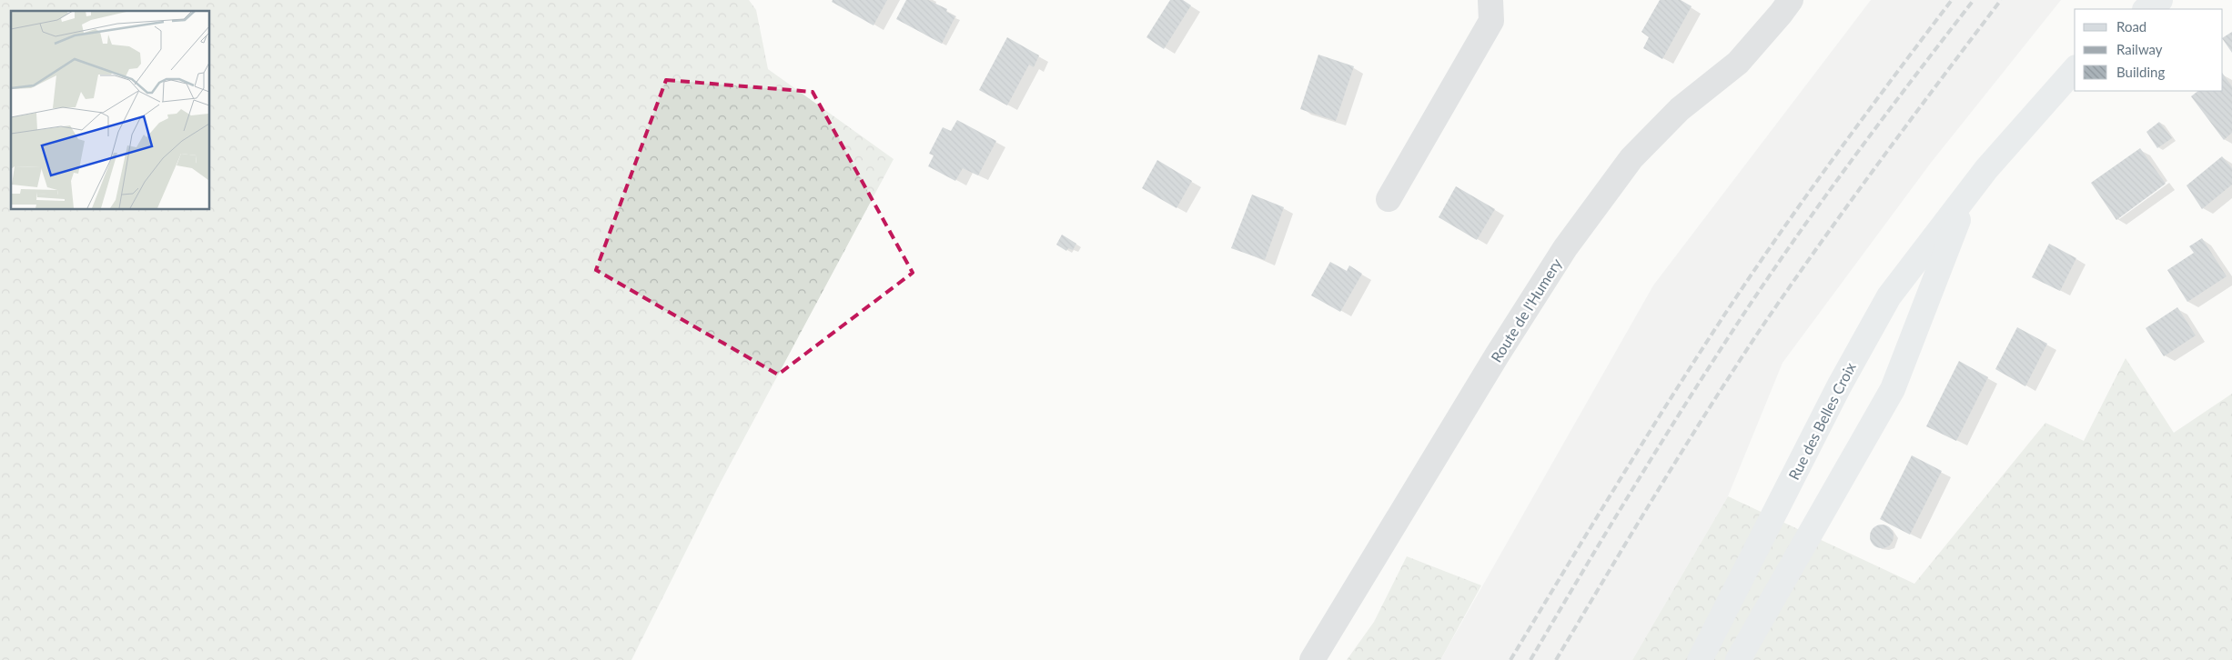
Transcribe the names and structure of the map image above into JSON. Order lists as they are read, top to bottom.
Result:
{
  "streets": {
    "main road": ["Rue des Belles Croix"],
    "street": ["Route de l'Humery"]
  },
  "legend": ["Road", "Railway", "Building"]
}
